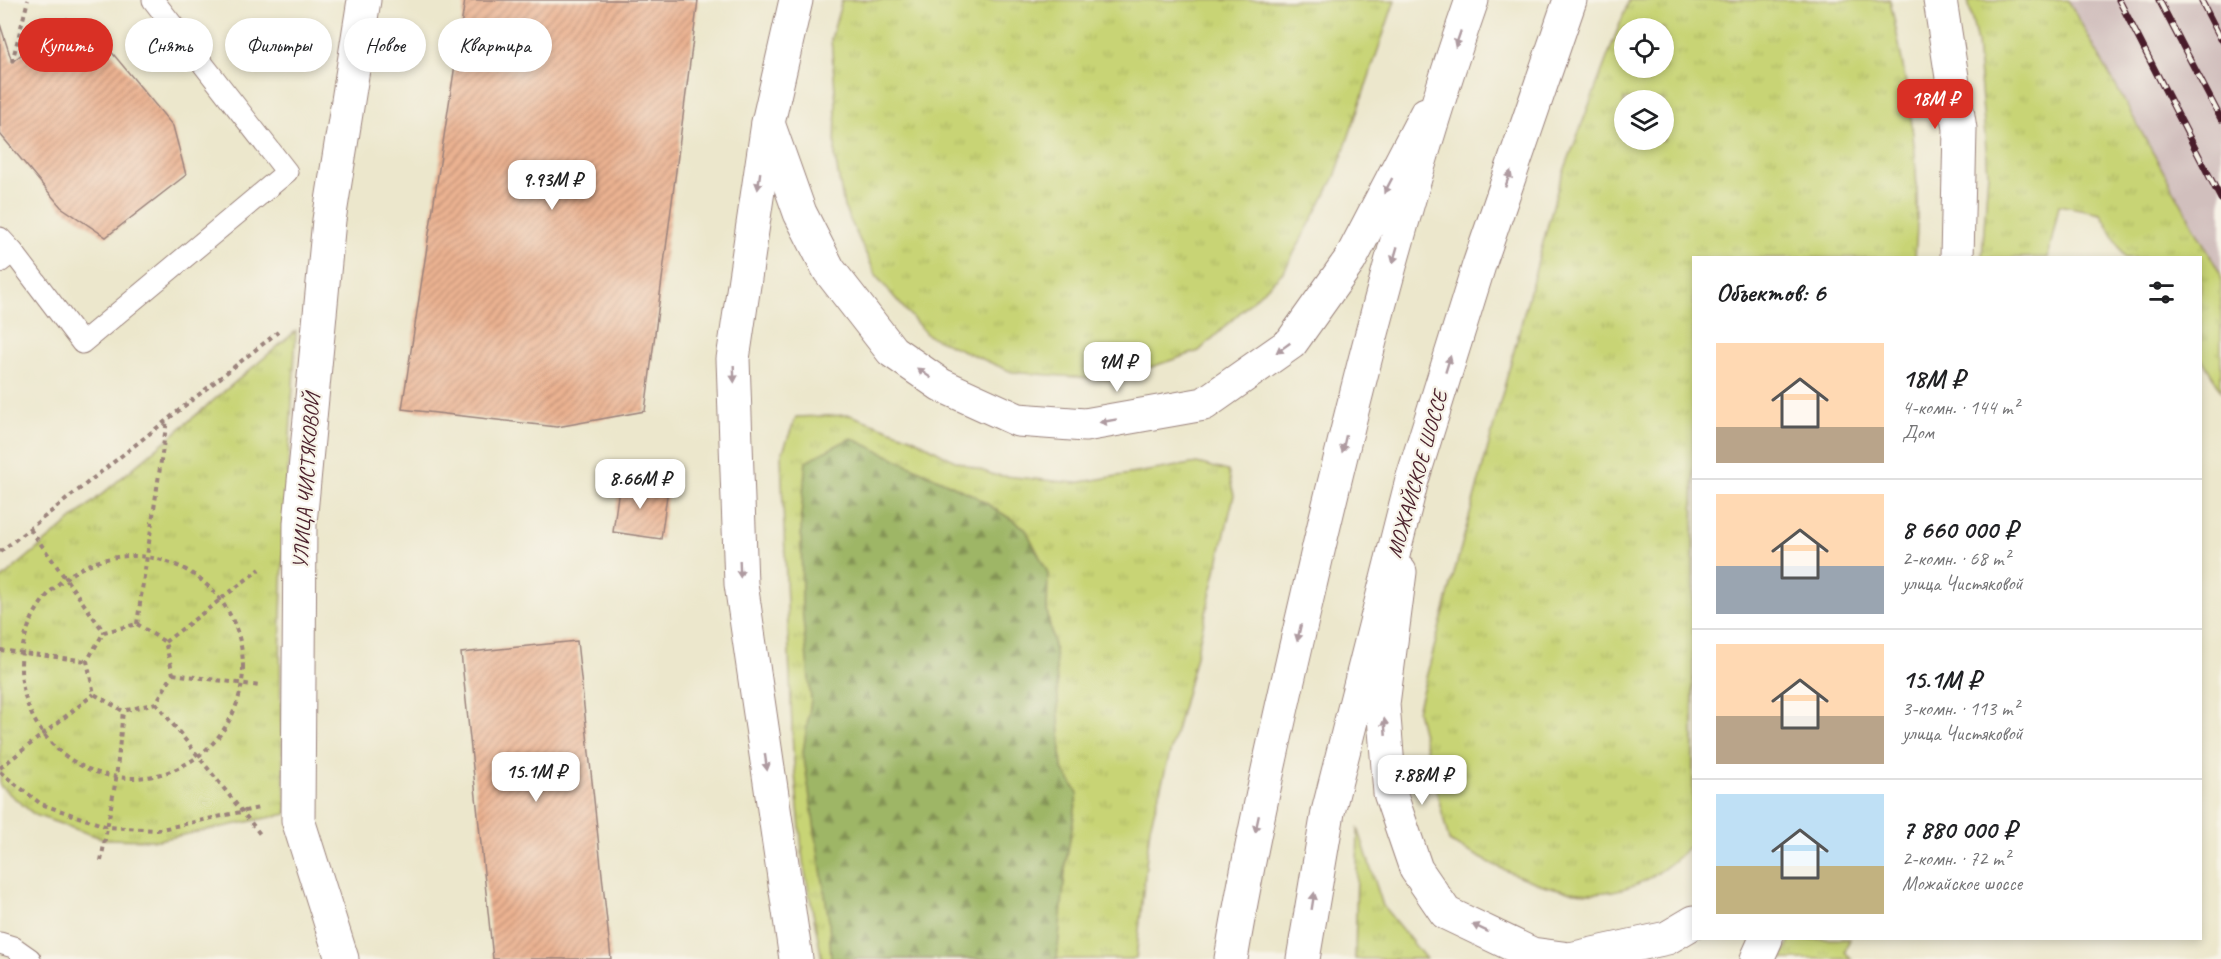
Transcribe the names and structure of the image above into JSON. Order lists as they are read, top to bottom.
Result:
{
  "streets": {
    "street": ["МОЖАЙСКОЕ ШОССЕ", "УЛИЦА ЧИСТЯКОВОЙ"]
  },
  "page": {
    "chip": [
      "Купить",
      "Снять",
      "Фильтры",
      "Новое",
      "Квартира"
    ],
    "price": [
      "18M ₽",
      "9.93M ₽",
      "9M ₽",
      "8.66M ₽",
      "15.1M ₽",
      "7.88M ₽"
    ],
    "heading": "Объектов: 6",
    "list": [
      {
        "name": "18M ₽",
        "note": "4-комн. · 144 m² · Дом"
      },
      {
        "name": "8 660 000 ₽",
        "note": "2-комн. · 68 m² · улица Чистяковой"
      },
      {
        "name": "15.1M ₽",
        "note": "3-комн. · 113 m² · улица Чистяковой"
      },
      {
        "name": "7 880 000 ₽",
        "note": "2-комн. · 72 m² · Можайское шоссе"
      }
    ]
  }
}
